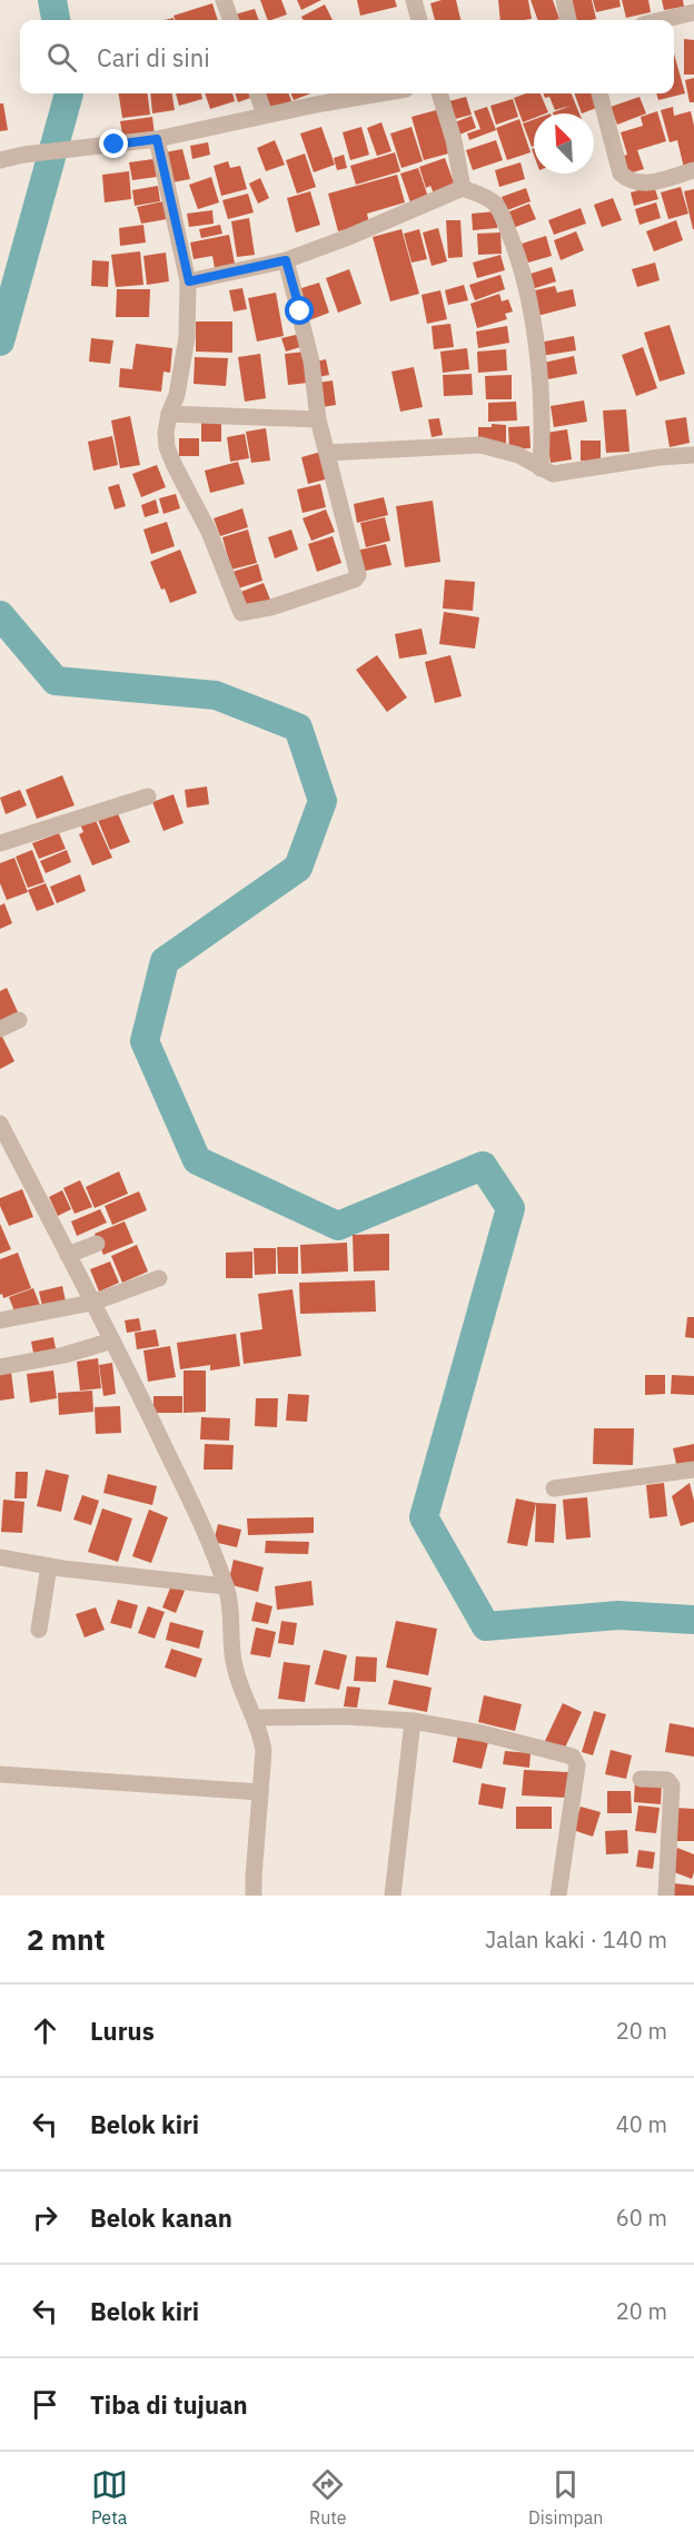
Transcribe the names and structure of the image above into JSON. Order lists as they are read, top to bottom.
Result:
{
  "north": "top left",
  "page": {
    "search": "Cari di sini",
    "heading": ["2 mnt", "Jalan kaki · 140 m"],
    "list": [
      ["Lurus", "20 m"],
      ["Belok kiri", "40 m"],
      ["Belok kanan", "60 m"],
      ["Belok kiri", "20 m"],
      "Tiba di tujuan"
    ],
    "nav": ["Peta", "Rute", "Disimpan"]
  }
}
